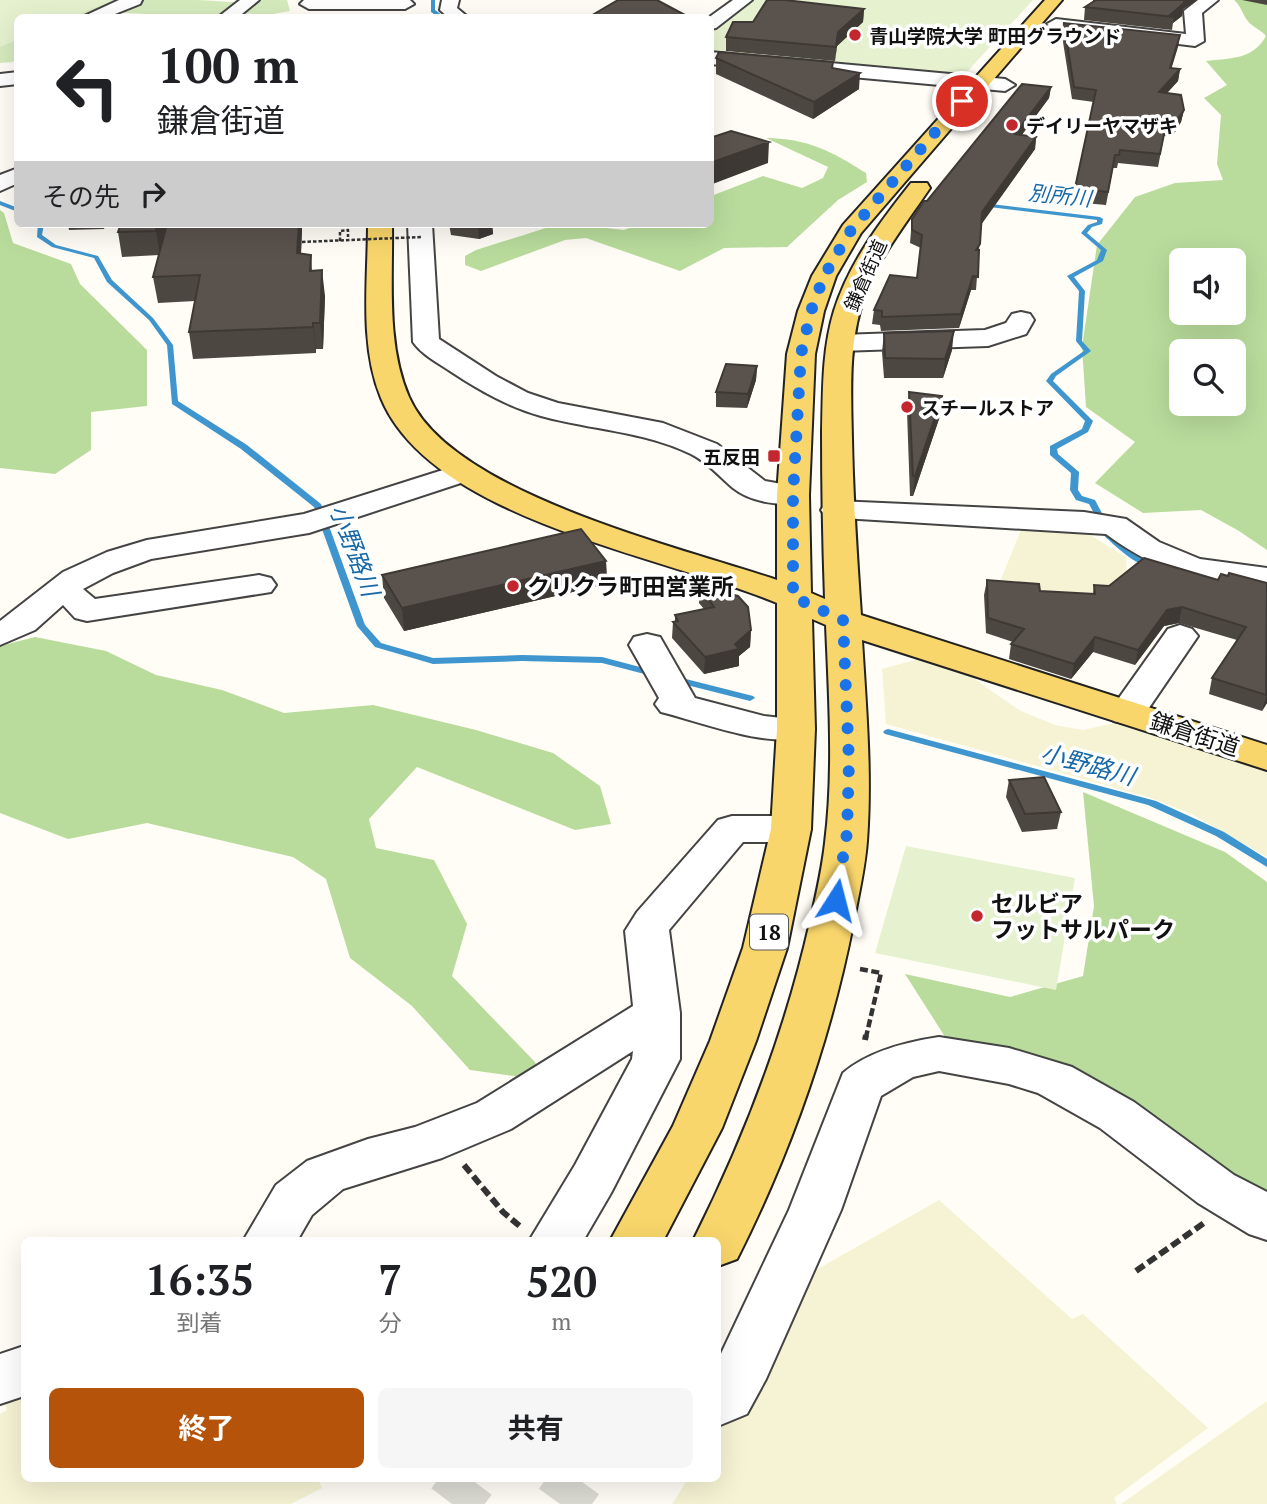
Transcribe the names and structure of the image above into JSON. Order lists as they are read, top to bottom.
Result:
{
  "streets": {
    "main road": ["鎌倉街道", "18"]
  },
  "crossings": [
    ["鎌倉街道", "18"]
  ],
  "water": ["別所川", "小野路川"],
  "places": {
    "other": [
      "青山学院大学 町田グラウンド",
      "デイリーヤマザキ",
      "スチールストア",
      "クリクラ町田営業所",
      "セルビア フットサルパーク"
    ],
    "transit": ["五反田"]
  },
  "page": {
    "turn": ["100 m", "鎌倉街道"],
    "then": "その先",
    "eta": [
      "16:35",
      "到着",
      "7",
      "分",
      "520",
      "m"
    ],
    "buttons": ["終了", "共有"]
  }
}
